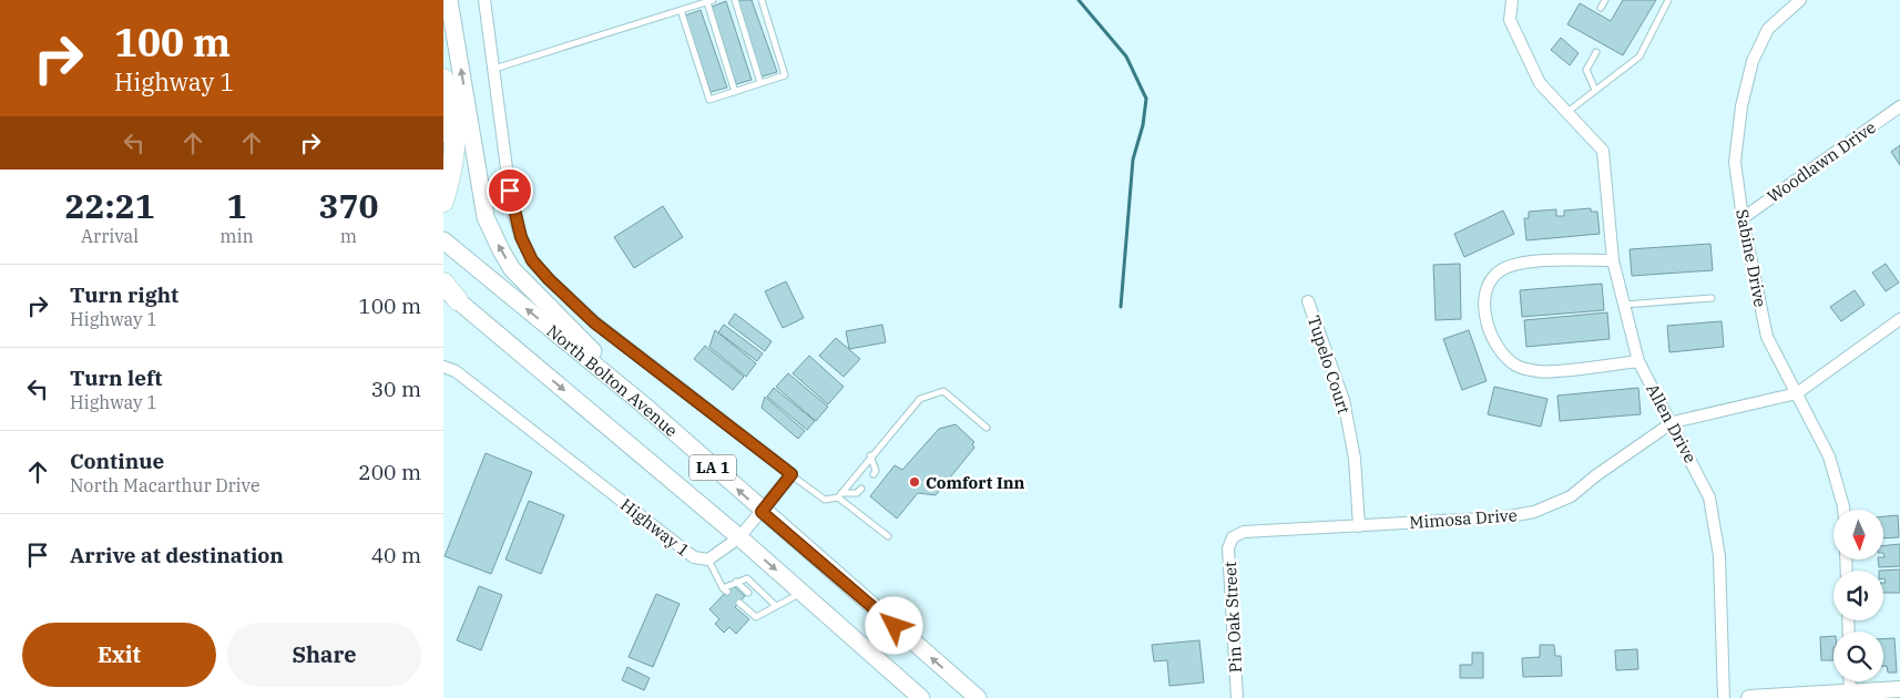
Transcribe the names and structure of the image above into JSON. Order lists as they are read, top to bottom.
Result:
{
  "streets": {
    "main road": ["North Bolton Avenue", "LA 1"],
    "street": [
      "Woodlawn Drive",
      "Sabine Drive",
      "Tupelo Court",
      "Allen Drive",
      "Mimosa Drive",
      "Highway 1",
      "Pin Oak Street"
    ]
  },
  "crossings": [
    ["Woodlawn Drive", "Sabine Drive"],
    ["Sabine Drive", "Mimosa Drive"],
    ["Tupelo Court", "Mimosa Drive"],
    ["North Bolton Avenue", "Highway 1"],
    ["Allen Drive", "Mimosa Drive"],
    ["LA 1", "Highway 1"],
    ["Mimosa Drive", "Pin Oak Street"]
  ],
  "places": ["Comfort Inn"],
  "north": "bottom",
  "page": {
    "turn": ["100 m", "Highway 1"],
    "eta": [
      "22:21",
      "Arrival",
      "1",
      "min",
      "370",
      "m"
    ],
    "list": [
      {
        "name": "Turn right",
        "note": "Highway 1",
        "value": "100 m"
      },
      {
        "name": "Turn left",
        "note": "Highway 1",
        "value": "30 m"
      },
      {
        "name": "Continue",
        "note": "North Macarthur Drive",
        "value": "200 m"
      },
      {
        "name": "Arrive at destination",
        "value": "40 m"
      }
    ],
    "buttons": ["Exit", "Share"]
  }
}
